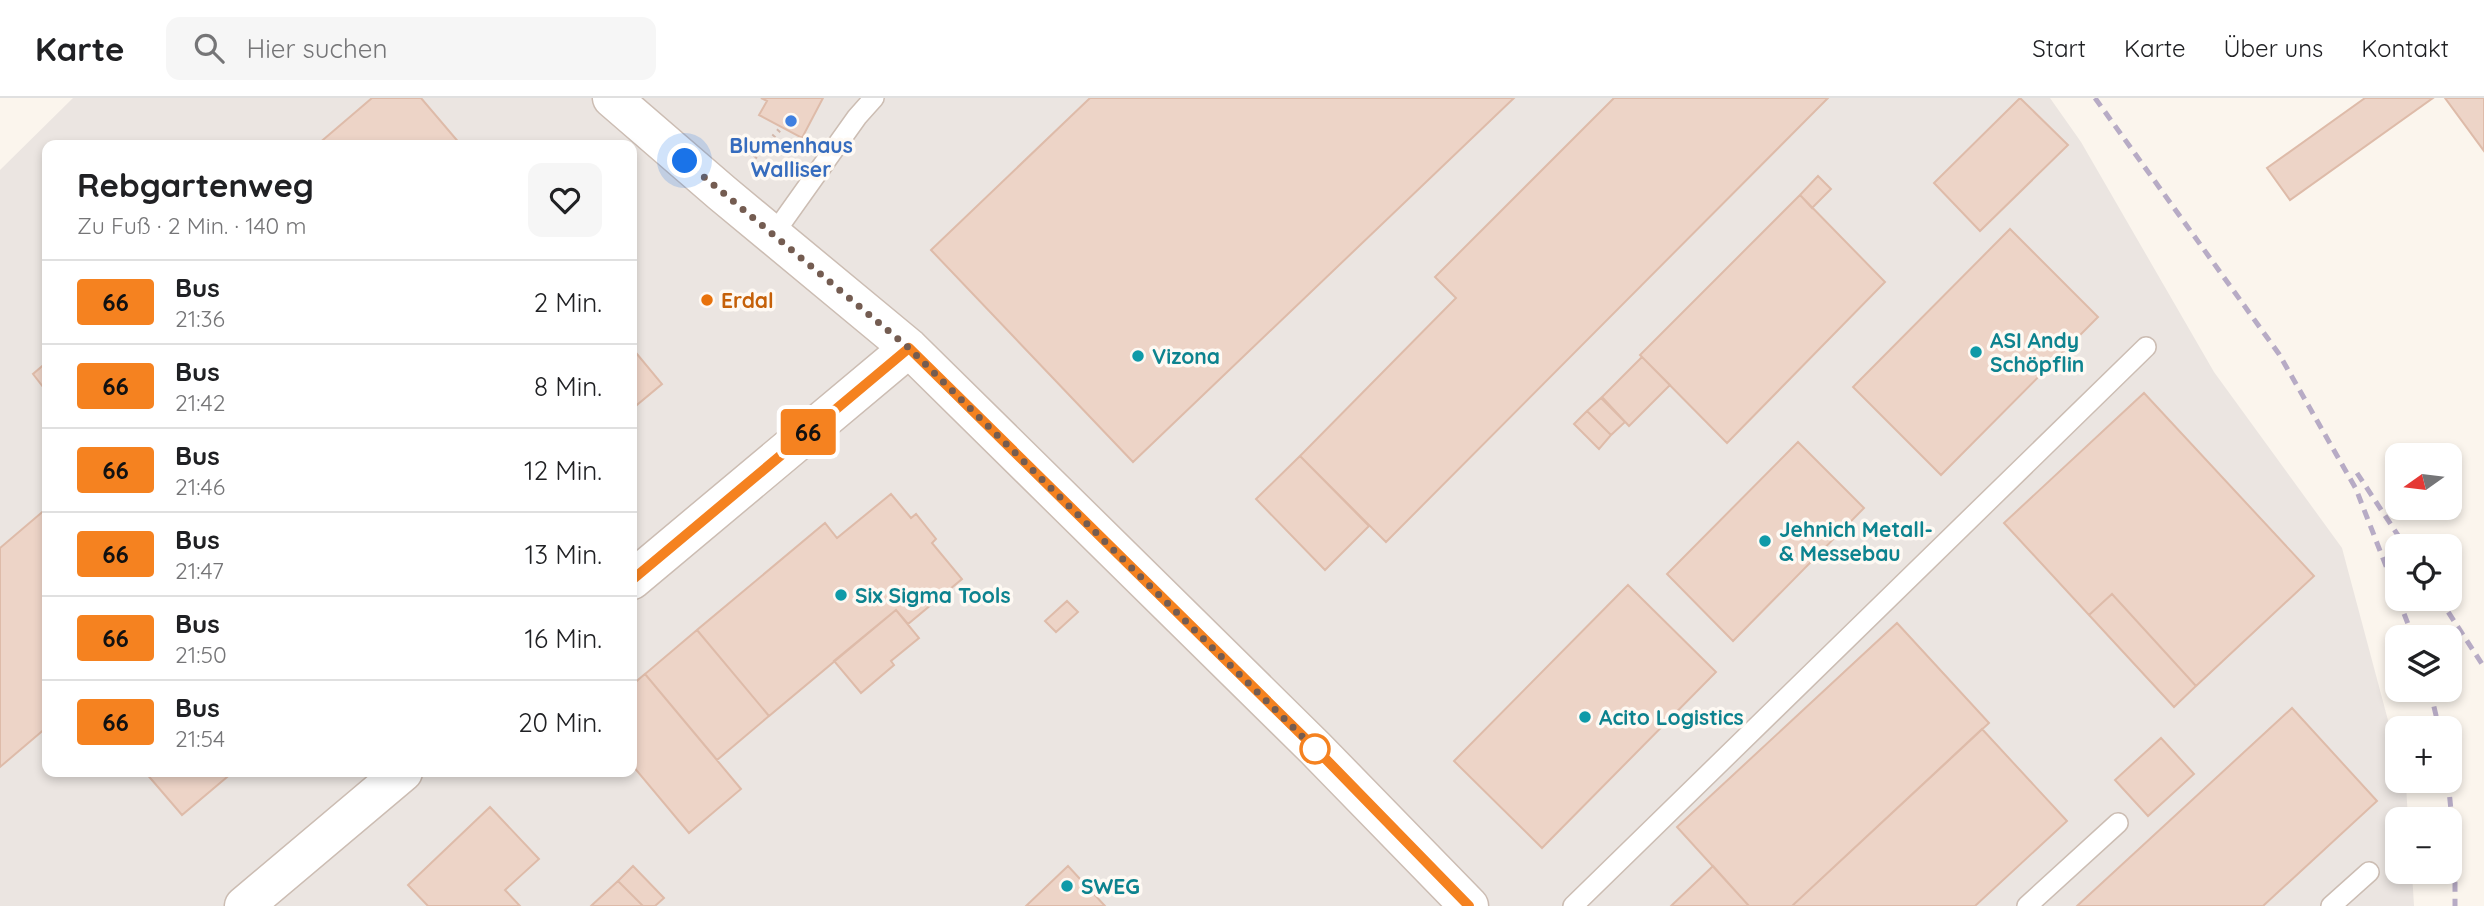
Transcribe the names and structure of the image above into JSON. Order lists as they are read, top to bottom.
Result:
{
  "places": [
    "Blumenhaus Walliser",
    "Erdal",
    "ASI Andy Schöpflin",
    "Vizona",
    "Jehnich Metall- & Messebau",
    "Six Sigma Tools",
    "Acito Logistics",
    "SWEG"
  ],
  "lines": ["bus line 66"],
  "north": "left",
  "page": {
    "header": "Karte",
    "search": "Hier suchen",
    "nav": [
      "Start",
      "Karte",
      "Über uns",
      "Kontakt"
    ],
    "on_map": "66",
    "heading": ["Rebgartenweg", "Zu Fuß · 2 Min. · 140 m"],
    "list": [
      {
        "mark": "66",
        "name": "Bus",
        "note": "21:36",
        "value": "2 Min."
      },
      {
        "mark": "66",
        "name": "Bus",
        "note": "21:42",
        "value": "8 Min."
      },
      {
        "mark": "66",
        "name": "Bus",
        "note": "21:46",
        "value": "12 Min."
      },
      {
        "mark": "66",
        "name": "Bus",
        "note": "21:47",
        "value": "13 Min."
      },
      {
        "mark": "66",
        "name": "Bus",
        "note": "21:50",
        "value": "16 Min."
      },
      {
        "mark": "66",
        "name": "Bus",
        "note": "21:54",
        "value": "20 Min."
      }
    ],
    "map_buttons": ["+", "−"]
  }
}
